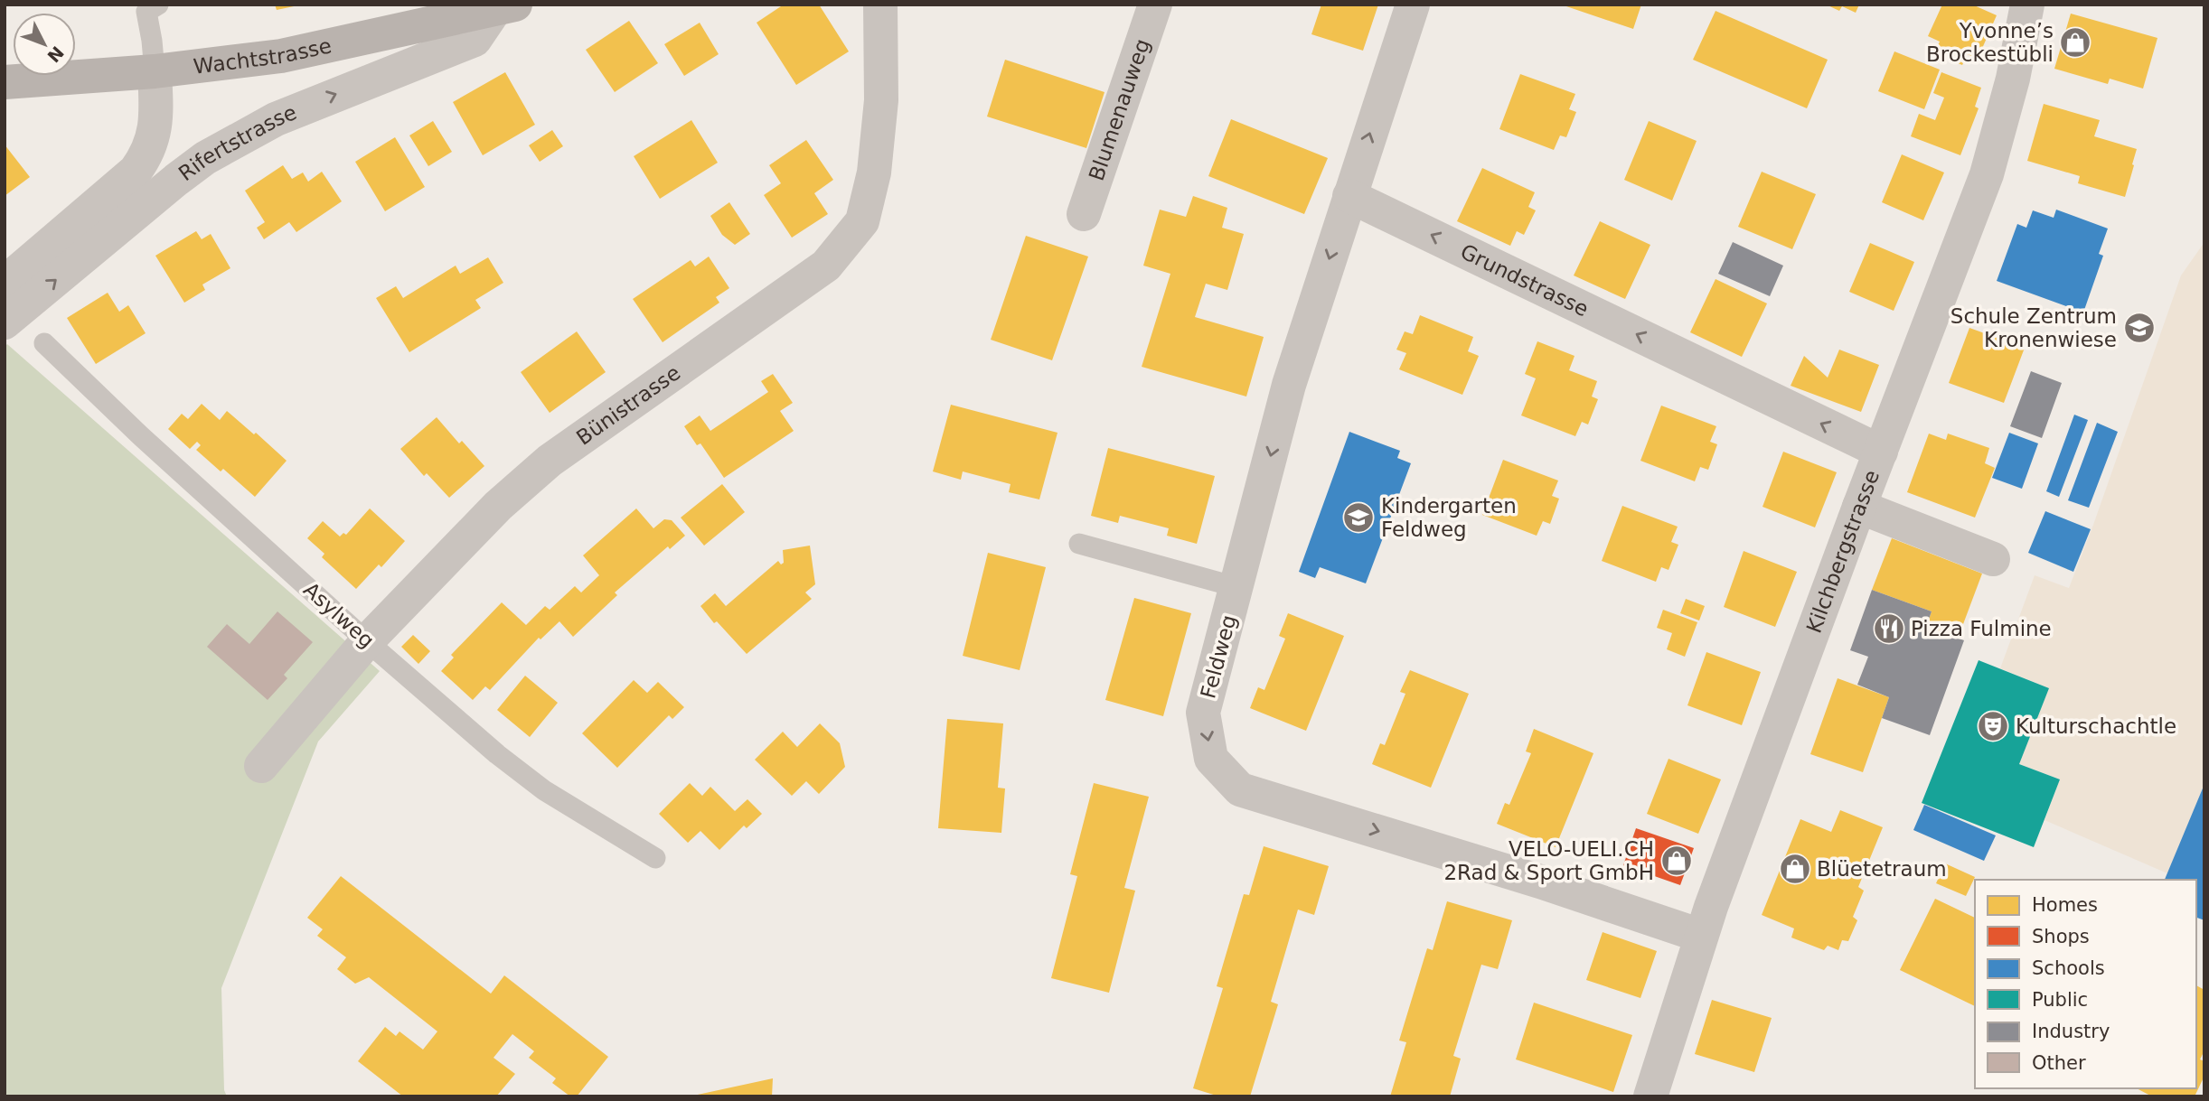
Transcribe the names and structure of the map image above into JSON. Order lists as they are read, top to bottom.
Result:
{
  "streets": {
    "main road": ["Wachtstrasse"],
    "street": [
      "Blumenauweg",
      "Rifertstrasse",
      "Grundstrasse",
      "Bünistrasse",
      "Kilchbergstrasse",
      "Feldweg"
    ],
    "lane": ["Asylweg"]
  },
  "crossings": [
    ["Wachtstrasse", "Rifertstrasse"],
    ["Grundstrasse", "Kilchbergstrasse"],
    ["Grundstrasse", "Feldweg"],
    ["Bünistrasse", "Asylweg"],
    ["Kilchbergstrasse", "Feldweg"]
  ],
  "one_way": ["Rifertstrasse", "Grundstrasse"],
  "places": {
    "shop": ["Yvonne’s Brockestübli", "VELO-UELI.CH 2Rad & Sport GmbH", "Blüetetraum"],
    "school or university": ["Schule Zentrum Kronenwiese", "Kindergarten Feldweg"],
    "restaurant": ["Pizza Fulmine"],
    "theatre": ["Kulturschachtle"]
  },
  "legend": [
    "Homes",
    "Shops",
    "Schools",
    "Public",
    "Industry",
    "Other"
  ],
  "north": "bottom right"
}
